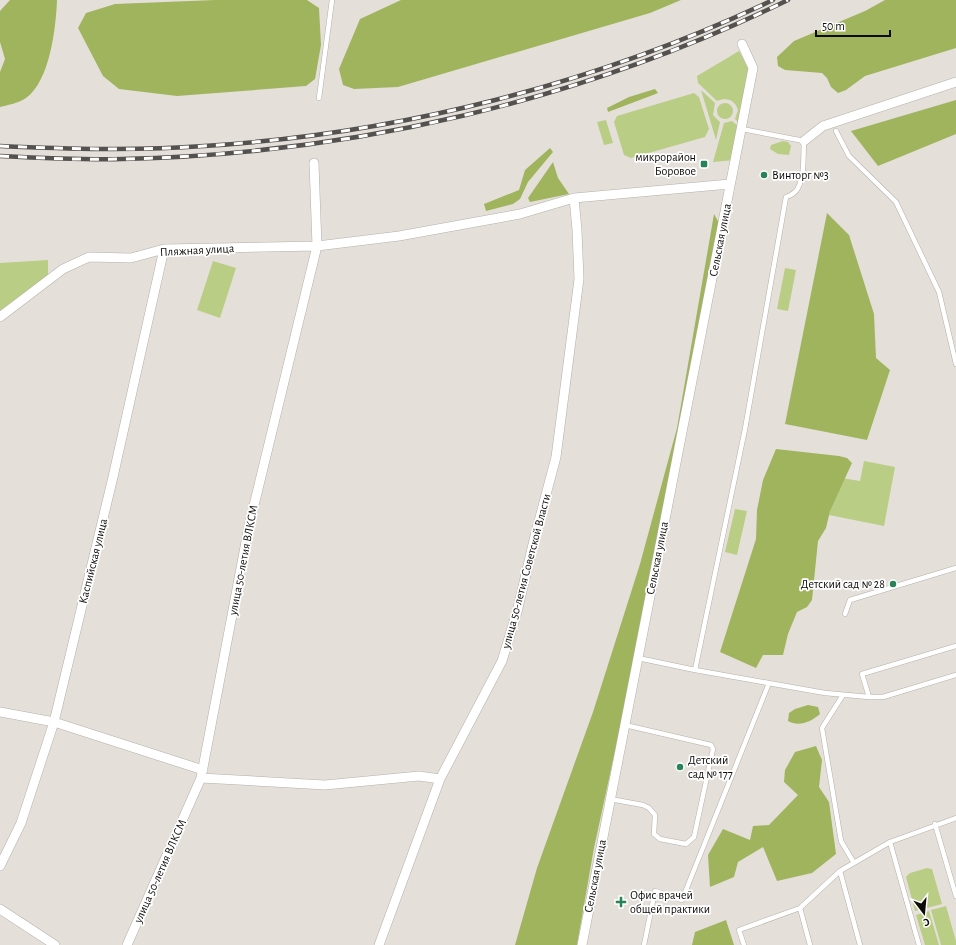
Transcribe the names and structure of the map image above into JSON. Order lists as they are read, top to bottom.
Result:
{
  "streets": {
    "street": [
      "Сельская улица",
      "Пляжная улица",
      "улица 50-летия ВЛКСМ",
      "Каспийская улица",
      "улица 50-летия Советской Власти"
    ]
  },
  "crossings": [
    ["Сельская улица", "Пляжная улица"],
    ["Пляжная улица", "улица 50-летия ВЛКСМ"],
    ["Пляжная улица", "Каспийская улица"],
    ["Пляжная улица", "улица 50-летия Советской Власти"]
  ],
  "places": {
    "transit": ["микрорайон Боровое"],
    "other": ["Винторг №3", "Детский сад № 28", "Детский сад № 177"],
    "health": ["Офис врачей общей практики"]
  },
  "scale_bar": "50 m",
  "north": "bottom"
}
